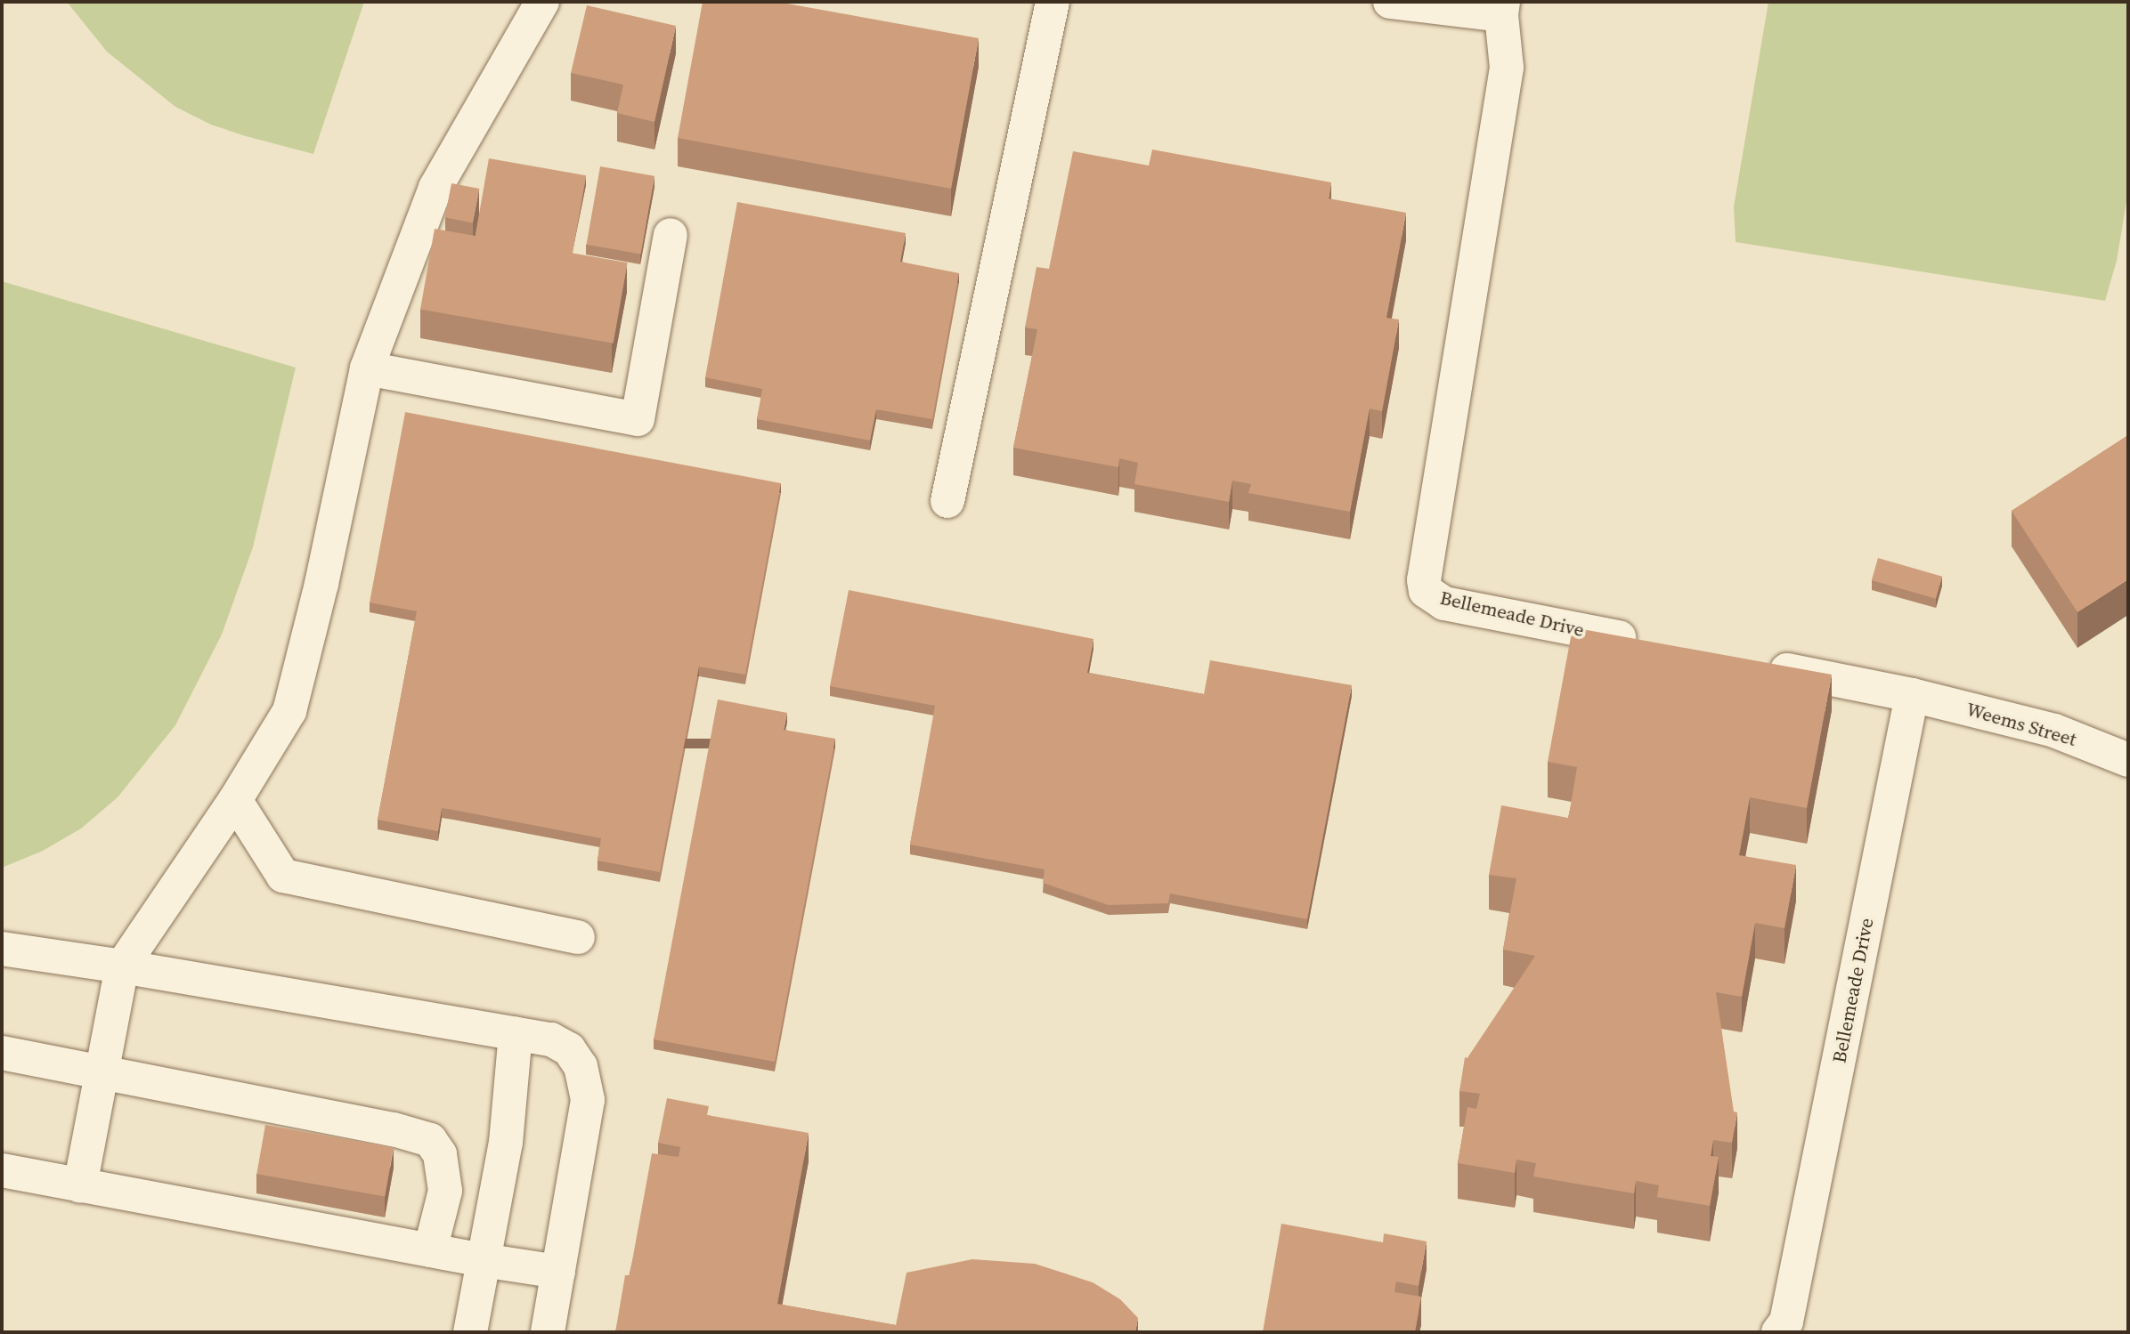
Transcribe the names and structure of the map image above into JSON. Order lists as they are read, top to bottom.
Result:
{
  "streets": {
    "lane": ["Bellemeade Drive", "Weems Street"]
  },
  "crossings": [
    ["Bellemeade Drive", "Weems Street"]
  ]
}
